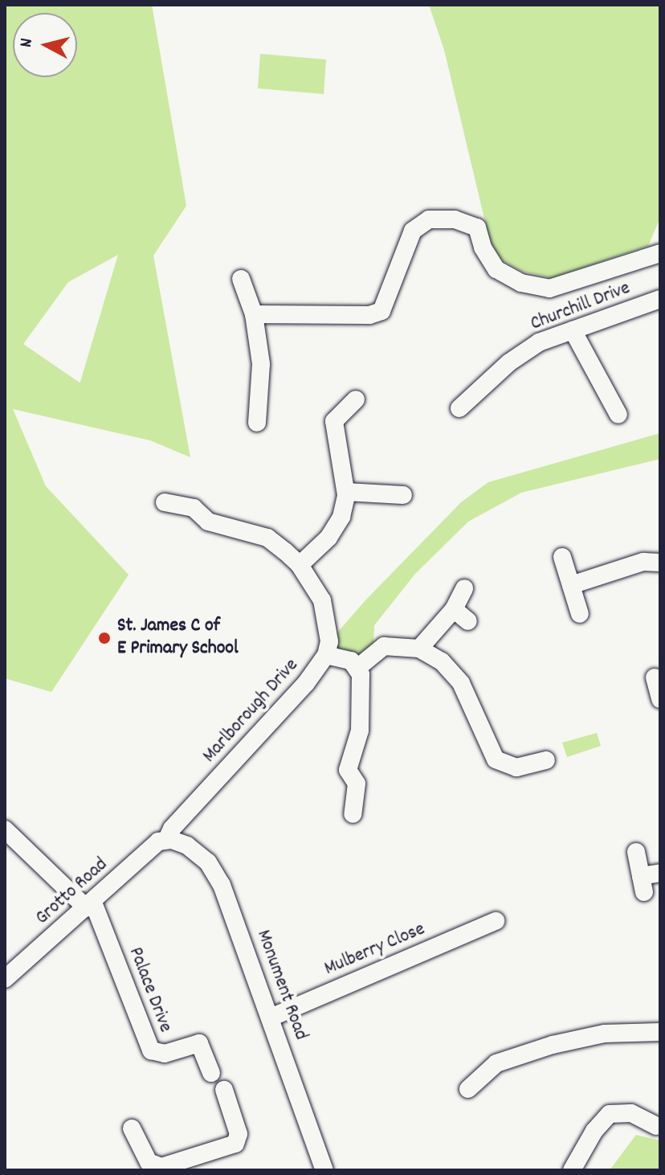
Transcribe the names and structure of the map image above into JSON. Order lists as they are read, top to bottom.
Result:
{
  "streets": {
    "street": [
      "Churchill Drive",
      "Marlborough Drive",
      "Grotto Road",
      "Mulberry Close",
      "Monument Road",
      "Palace Drive"
    ]
  },
  "crossings": [
    ["Marlborough Drive", "Grotto Road"],
    ["Marlborough Drive", "Monument Road"],
    ["Grotto Road", "Monument Road"],
    ["Grotto Road", "Palace Drive"],
    ["Mulberry Close", "Monument Road"]
  ],
  "places": ["St. James C of E Primary School"],
  "north": "left"
}
